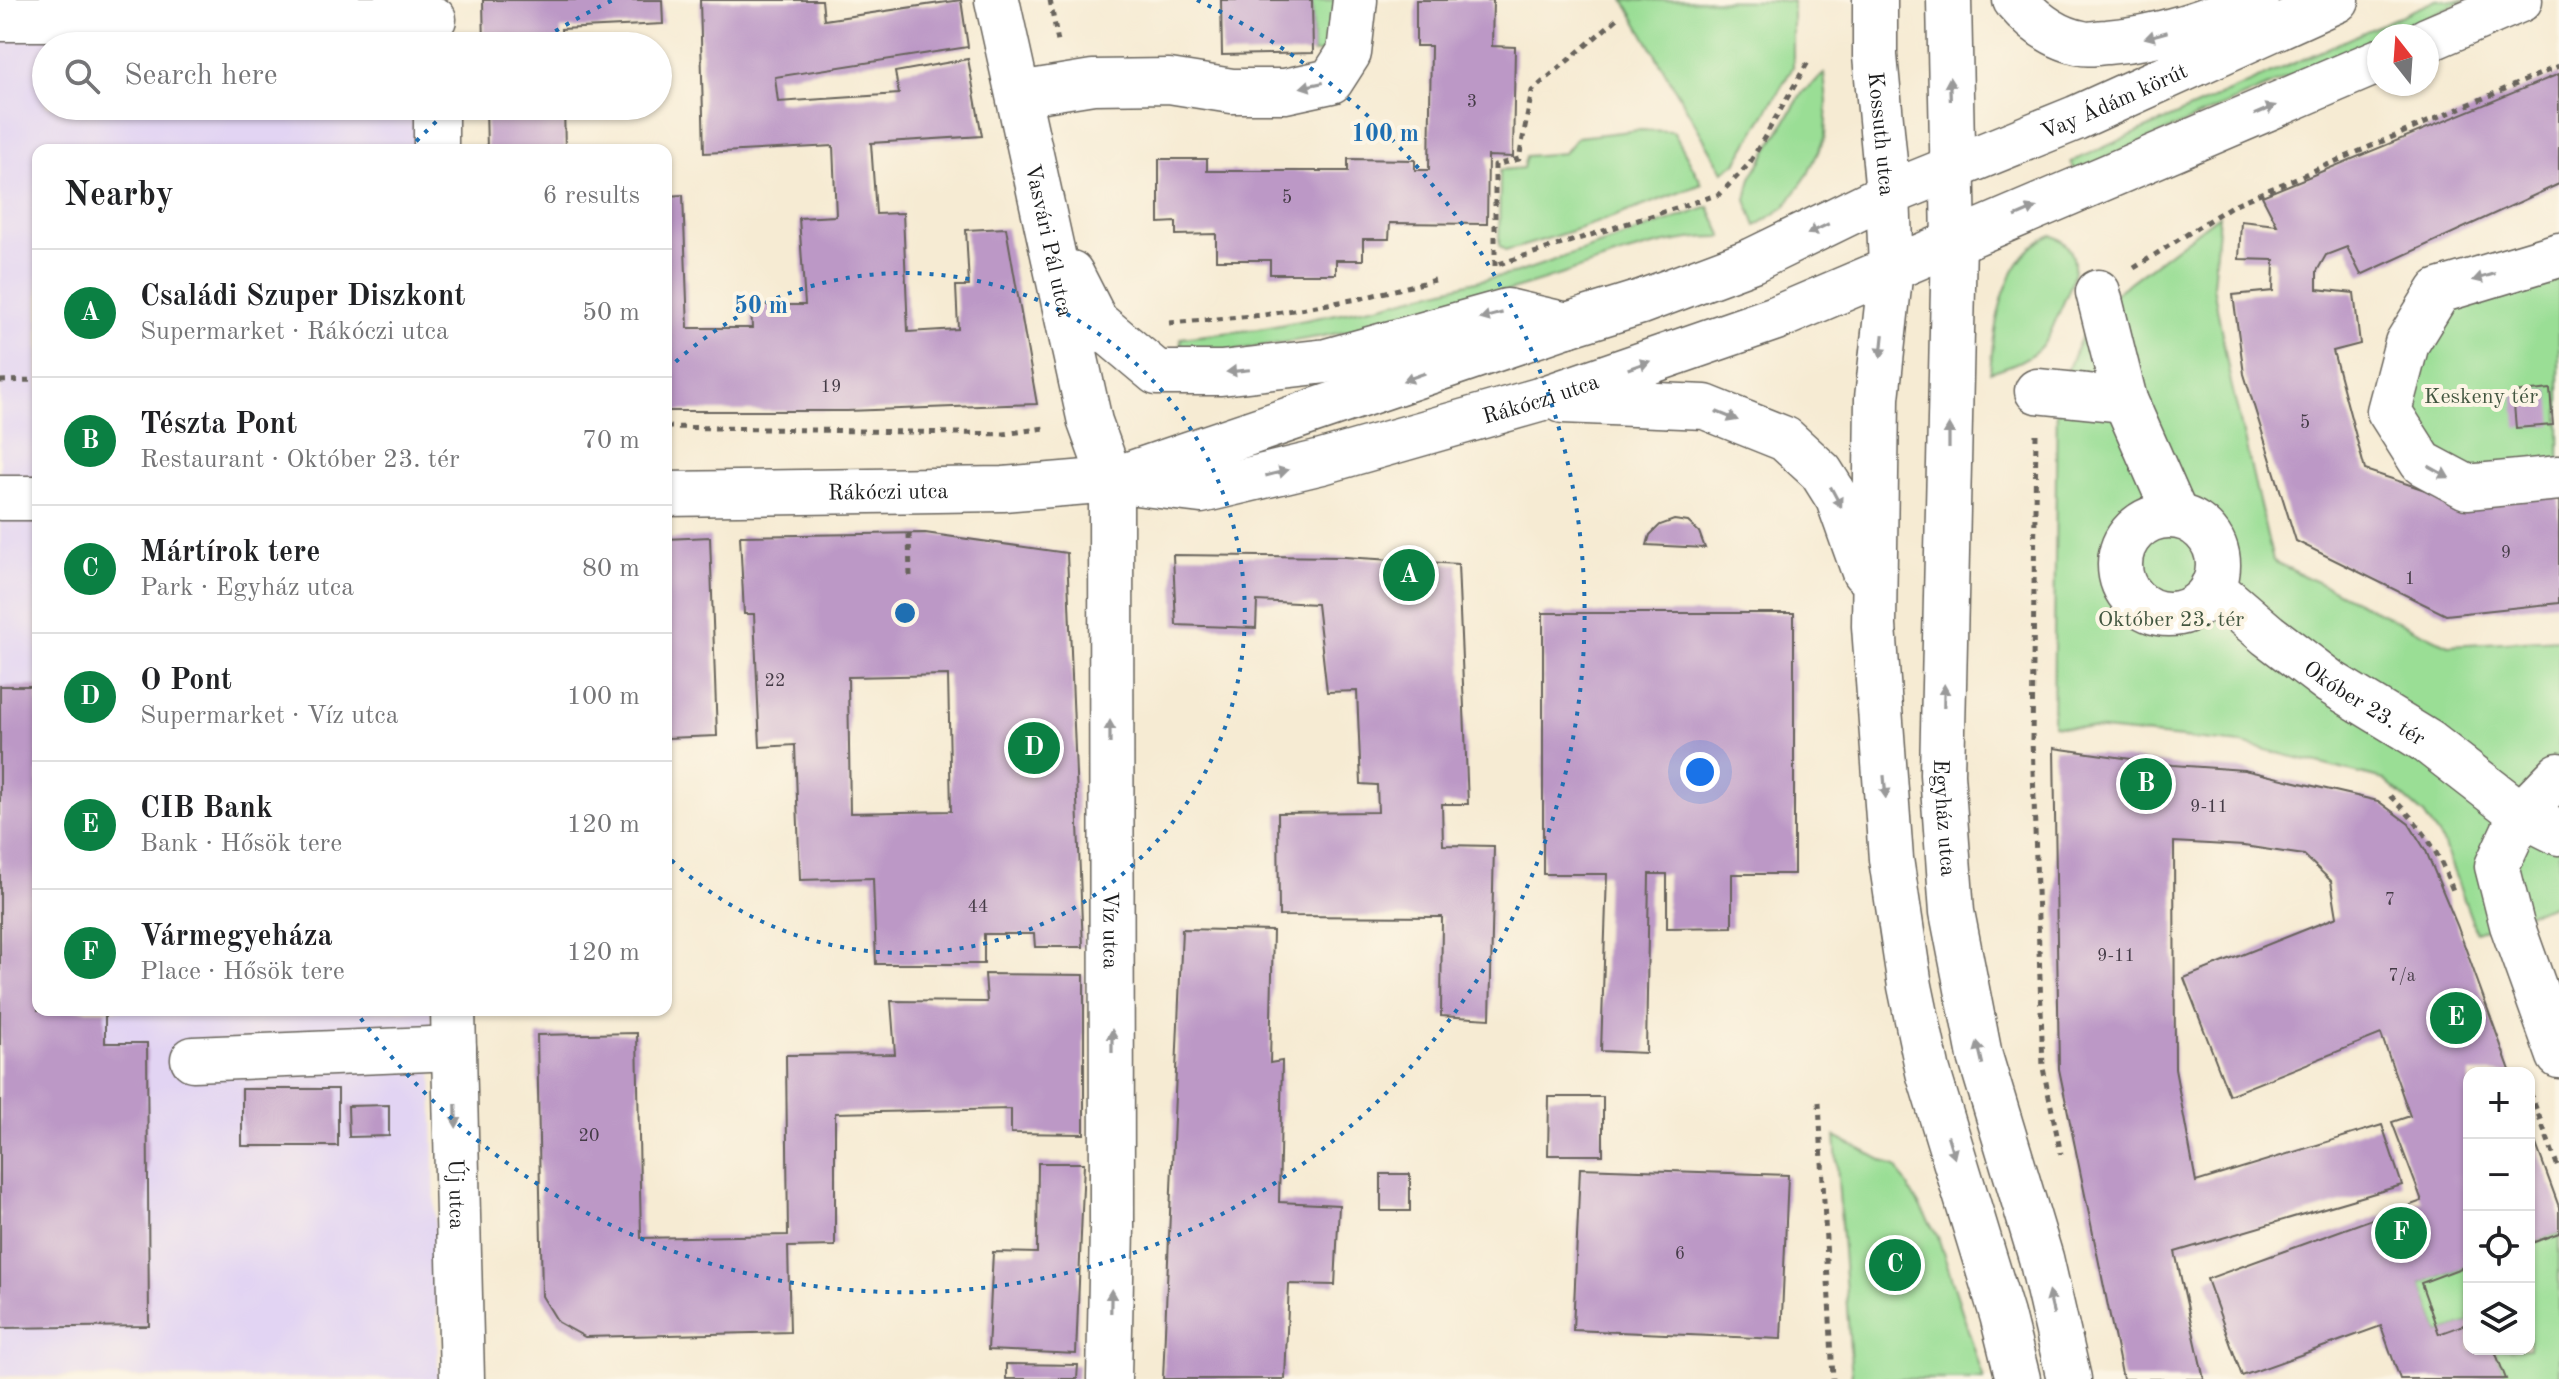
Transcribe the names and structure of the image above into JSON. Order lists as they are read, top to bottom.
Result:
{
  "streets": {
    "street": [
      "Vay Ádám körút",
      "Kossuth utca",
      "Vasvári Pál utca",
      "Rákóczi utca",
      "Okóber 23. tér",
      "Egyház utca",
      "Víz utca",
      "Új utca"
    ]
  },
  "crossings": [
    ["Vay Ádám körút", "Kossuth utca"],
    ["Vay Ádám körút", "Rákóczi utca"],
    ["Kossuth utca", "Rákóczi utca"],
    ["Vasvári Pál utca", "Rákóczi utca"],
    ["Vasvári Pál utca", "Víz utca"],
    ["Rákóczi utca", "Egyház utca"],
    ["Rákóczi utca", "Víz utca"]
  ],
  "one_way": ["Víz utca", "Új utca"],
  "parks": ["Keskeny tér", "Október 23. tér"],
  "house_numbers": [
    "3",
    "5",
    "19",
    "5",
    "9",
    "1",
    "22",
    "9-11",
    "7",
    "44",
    "9-11",
    "7/a",
    "20",
    "6"
  ],
  "north": "top",
  "page": {
    "search": "Search here",
    "heading": ["Nearby", "6 results"],
    "list": [
      {
        "mark": "A",
        "name": "Családi Szuper Diszkont",
        "note": "Supermarket · Rákóczi utca",
        "value": "50 m"
      },
      {
        "mark": "B",
        "name": "Tészta Pont",
        "note": "Restaurant · Október 23. tér",
        "value": "70 m"
      },
      {
        "mark": "C",
        "name": "Mártírok tere",
        "note": "Park · Egyház utca",
        "value": "80 m"
      },
      {
        "mark": "D",
        "name": "O Pont",
        "note": "Supermarket · Víz utca",
        "value": "100 m"
      },
      {
        "mark": "E",
        "name": "CIB Bank",
        "note": "Bank · Hősök tere",
        "value": "120 m"
      },
      {
        "mark": "F",
        "name": "Vármegyeháza",
        "note": "Place · Hősök tere",
        "value": "120 m"
      }
    ],
    "pins": [
      "A",
      "D",
      "B",
      "E",
      "F",
      "C"
    ],
    "map_buttons": ["+", "−"]
  },
  "rings": ["100 m", "50 m"]
}
